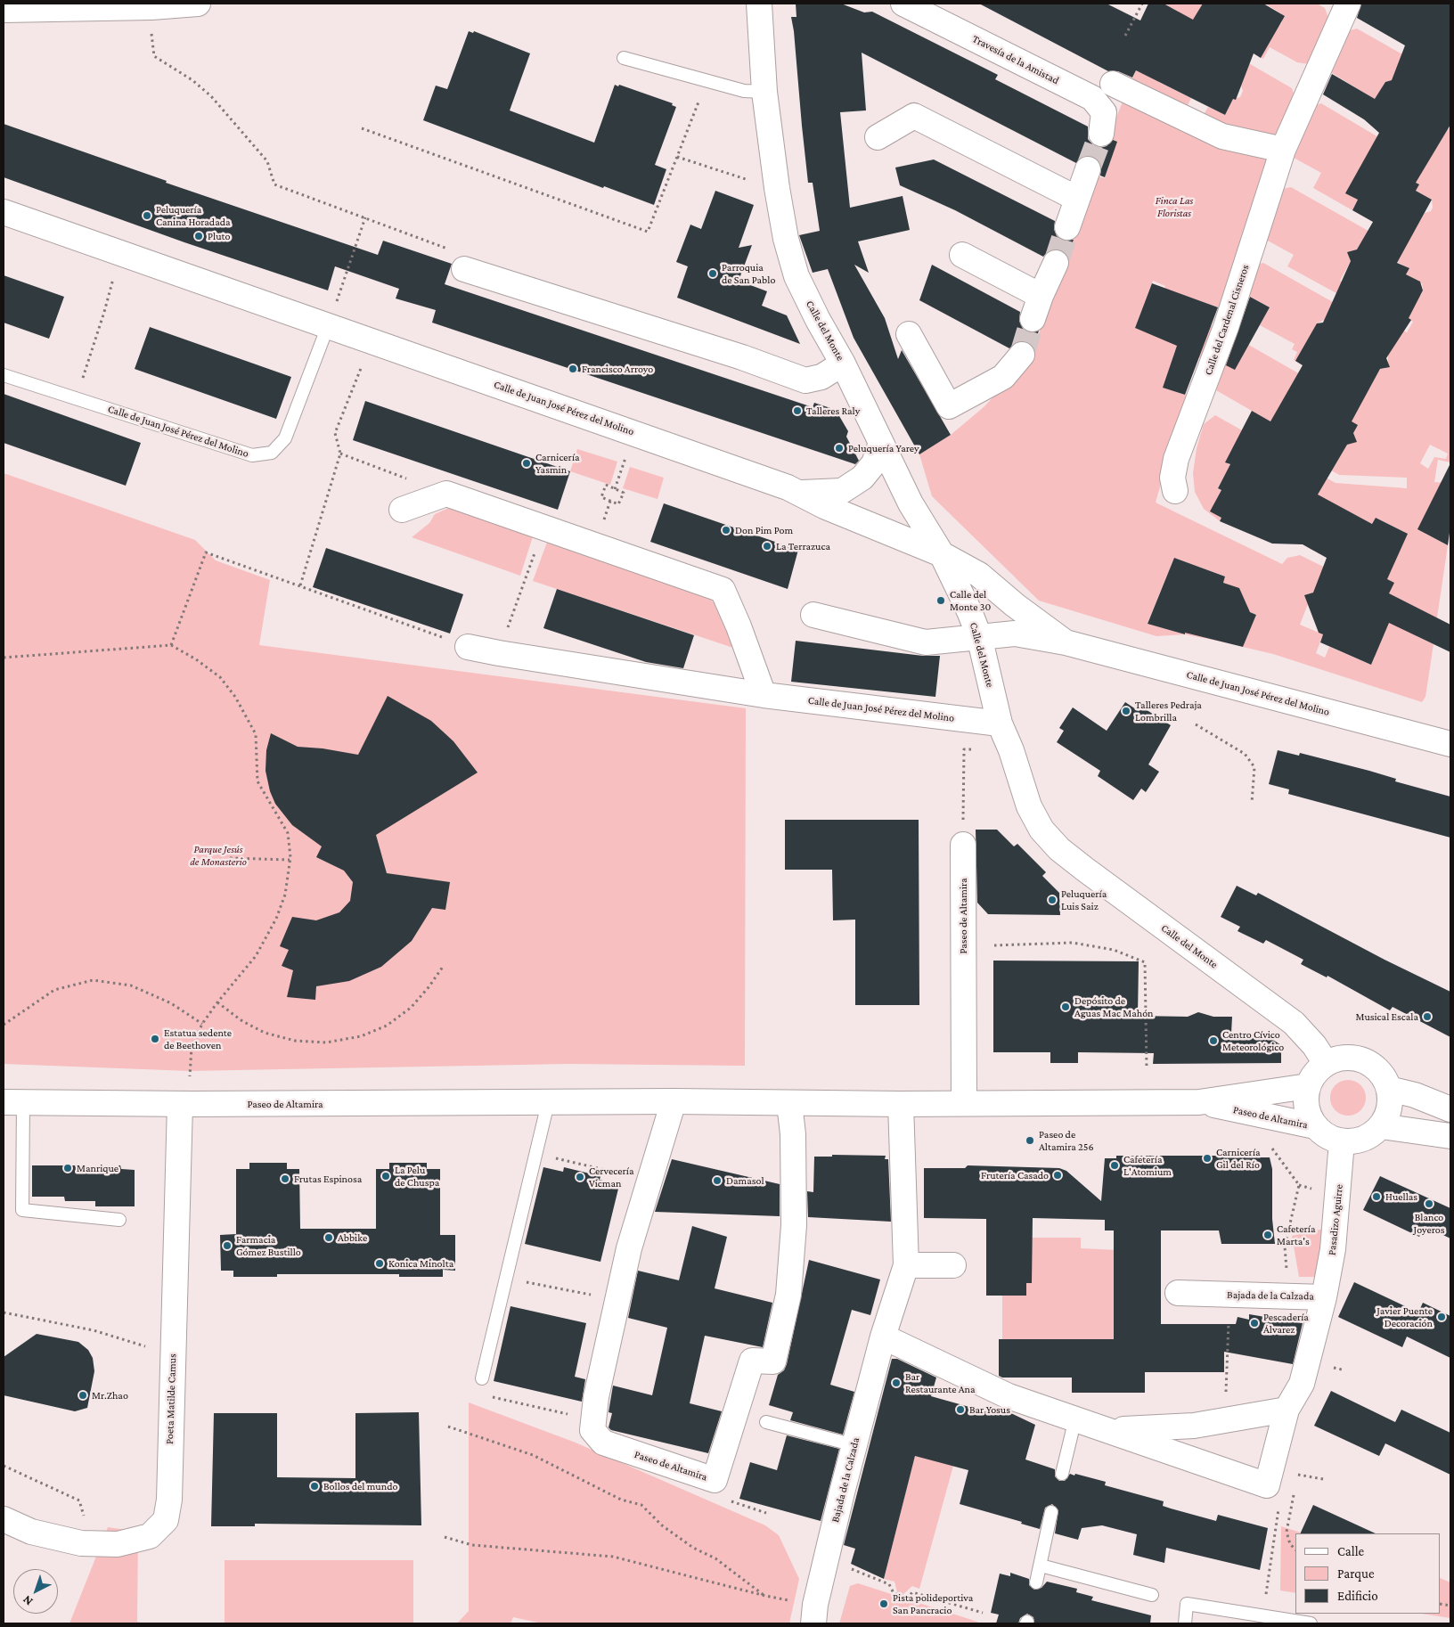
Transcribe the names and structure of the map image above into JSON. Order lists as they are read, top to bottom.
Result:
{
  "streets": {
    "street": [
      "Travesía de la Amistad",
      "Calle del Cardenal Cisneros",
      "Calle del Monte",
      "Calle de Juan José Pérez del Molino",
      "Paseo de Altamira",
      "Pasadizo Aguirre",
      "Bajada de la Calzada",
      "Poeta Matilde Camus"
    ]
  },
  "crossings": [
    ["Calle del Monte", "Calle de Juan José Pérez del Molino"],
    ["Calle del Monte", "Paseo de Altamira"],
    ["Calle del Monte", "Pasadizo Aguirre"],
    ["Paseo de Altamira", "Pasadizo Aguirre"],
    ["Paseo de Altamira", "Bajada de la Calzada"],
    ["Paseo de Altamira", "Poeta Matilde Camus"],
    ["Pasadizo Aguirre", "Bajada de la Calzada"]
  ],
  "parks": ["Finca Las Floristas", "Parque Jesús de Monasterio"],
  "places": [
    "Peluquería Canina Horadada",
    "Pluto",
    "Parroquia de San Pablo",
    "Francisco Arroyo",
    "Talleres Raly",
    "Peluquería Yarey",
    "Carnicería Yasmin",
    "Don Pim Pom",
    "La Terrazuca",
    "Calle del Monte 30",
    "Talleres Pedraja Lombrilla",
    "Peluquería Luis Saiz",
    "Depósito de Aguas Mac Mahón",
    "Musical Escala",
    "Estatua sedente de Beethoven",
    "Centro Cívico Meteorológico",
    "Paseo de Altamira 256",
    "Carnicería Gil del Río",
    "Cafetería L'Atomium",
    "Manrique",
    "Frutería Casado",
    "La Pelu de Chuspa",
    "Cervecería Vicman",
    "Frutas Espinosa",
    "Damasol",
    "Huellas",
    "Blanco Joyeros",
    "Cafetería Marta's",
    "Abbike",
    "Farmacia Gómez Bustillo",
    "Konica Minolta",
    "Javier Puente Decoración",
    "Pescadería Álvarez",
    "Bar Restaurante Ana",
    "Mr.Zhao",
    "Bar Yosus",
    "Bollos del mundo",
    "Pista polideportiva San Pancracio"
  ],
  "legend": ["Calle", "Parque", "Edificio"],
  "north": "bottom left"
}
